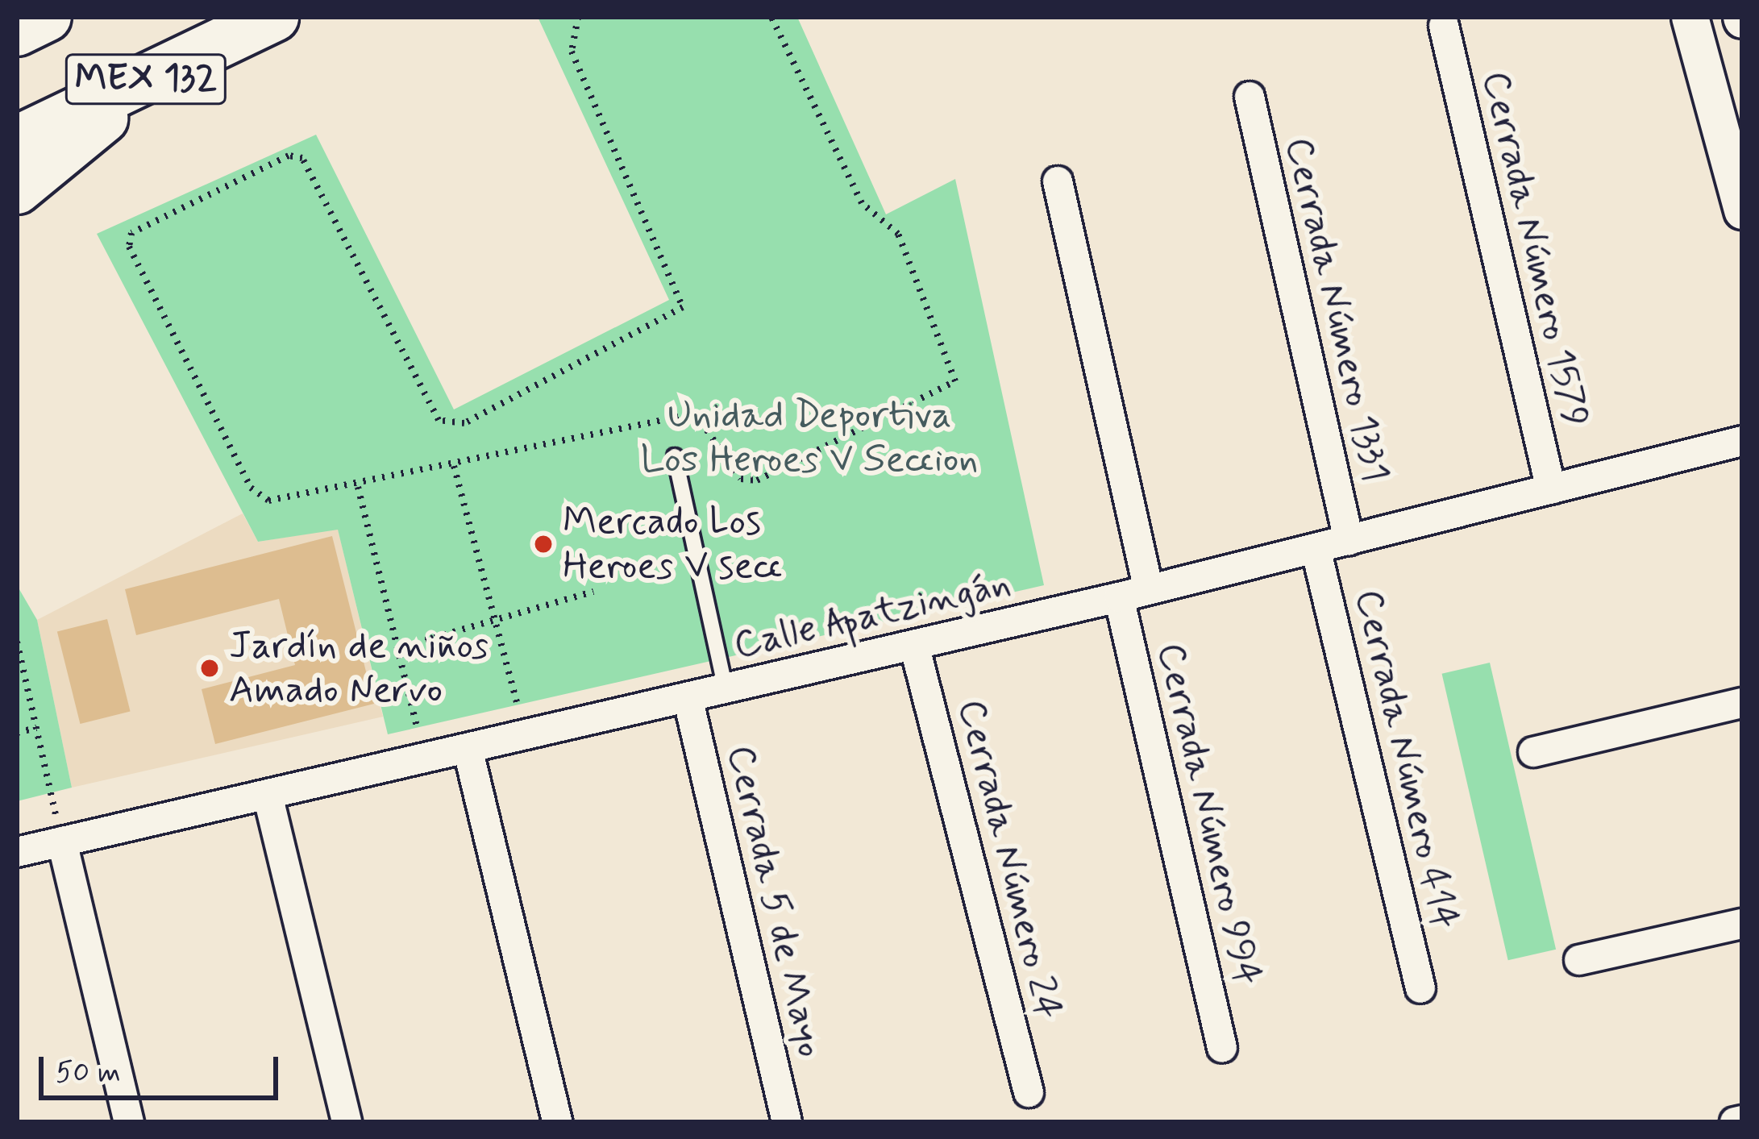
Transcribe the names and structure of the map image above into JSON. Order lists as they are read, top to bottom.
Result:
{
  "streets": {
    "highway": ["MEX 132"],
    "street": [
      "Cerrada Número 1579",
      "Cerrada Número 1331",
      "Calle Apatzingán",
      "Cerrada Número 414",
      "Cerrada Número 994",
      "Cerrada Número 24",
      "Cerrada 5 de Mayo"
    ]
  },
  "crossings": [
    ["Cerrada Número 1579", "Calle Apatzingán"],
    ["Cerrada Número 1331", "Calle Apatzingán"],
    ["Calle Apatzingán", "Cerrada Número 414"],
    ["Calle Apatzingán", "Cerrada Número 994"],
    ["Calle Apatzingán", "Cerrada Número 24"],
    ["Calle Apatzingán", "Cerrada 5 de Mayo"]
  ],
  "parks": ["Unidad Deportiva Los Heroes V Seccion"],
  "places": ["Mercado Los Heroes V secc", "Jardín de niños Amado Nervo"],
  "scale_bar": "50 m"
}
